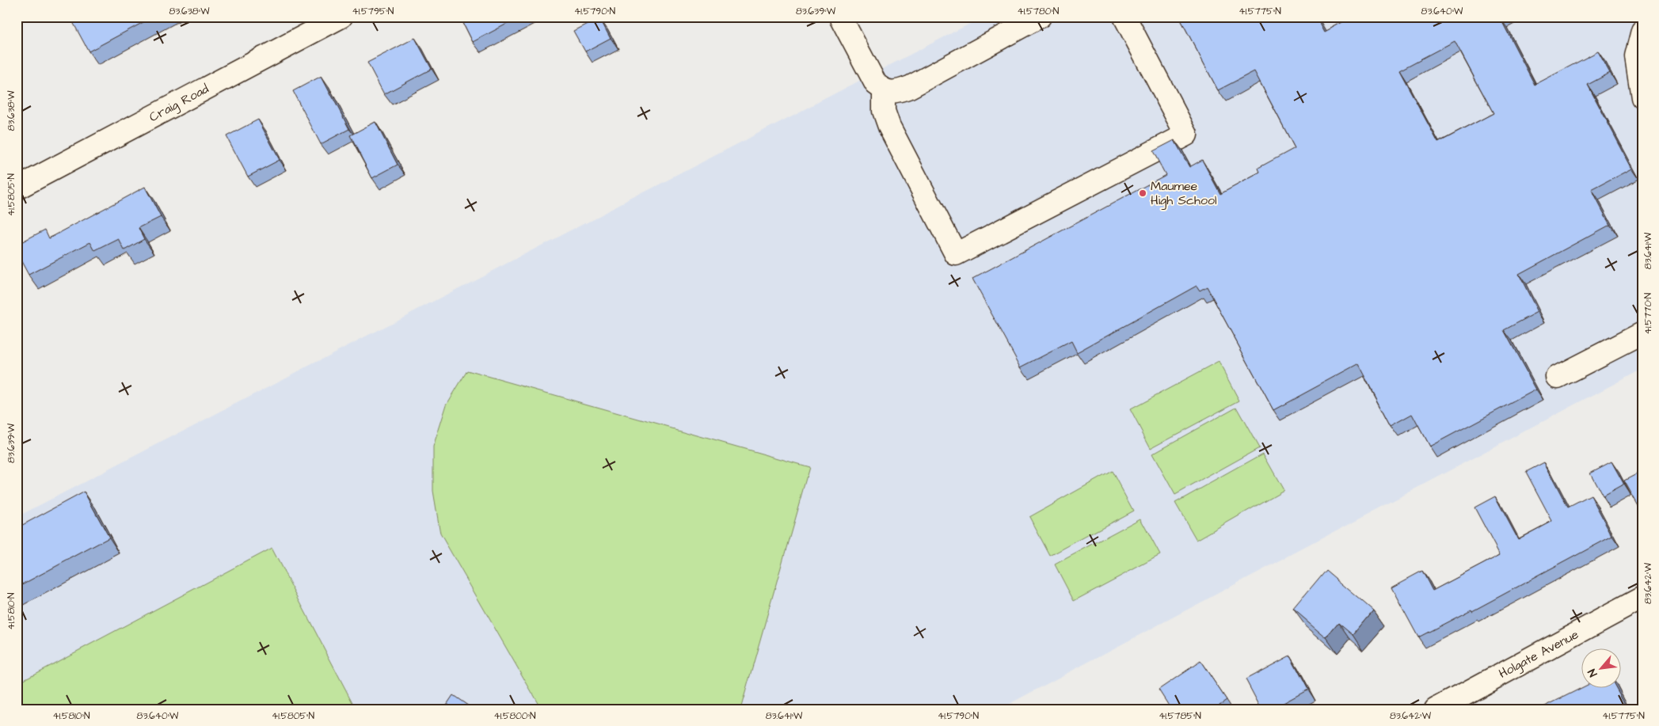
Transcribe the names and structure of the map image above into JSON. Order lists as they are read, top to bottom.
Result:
{
  "streets": {
    "street": ["Craig Road", "Holgate Avenue"]
  },
  "places": ["Maumee High School"],
  "north": "bottom left",
  "coordinates": [
    "83.638°W",
    "41.5795°N",
    "41.5790°N",
    "83.639°W",
    "41.5780°N",
    "41.5775°N",
    "83.640°W",
    "41.5805°N",
    "83.641°W",
    "41.5770°N",
    "83.642°W",
    "41.5810°N",
    "41.5800°N",
    "41.5785°N"
  ]
}
